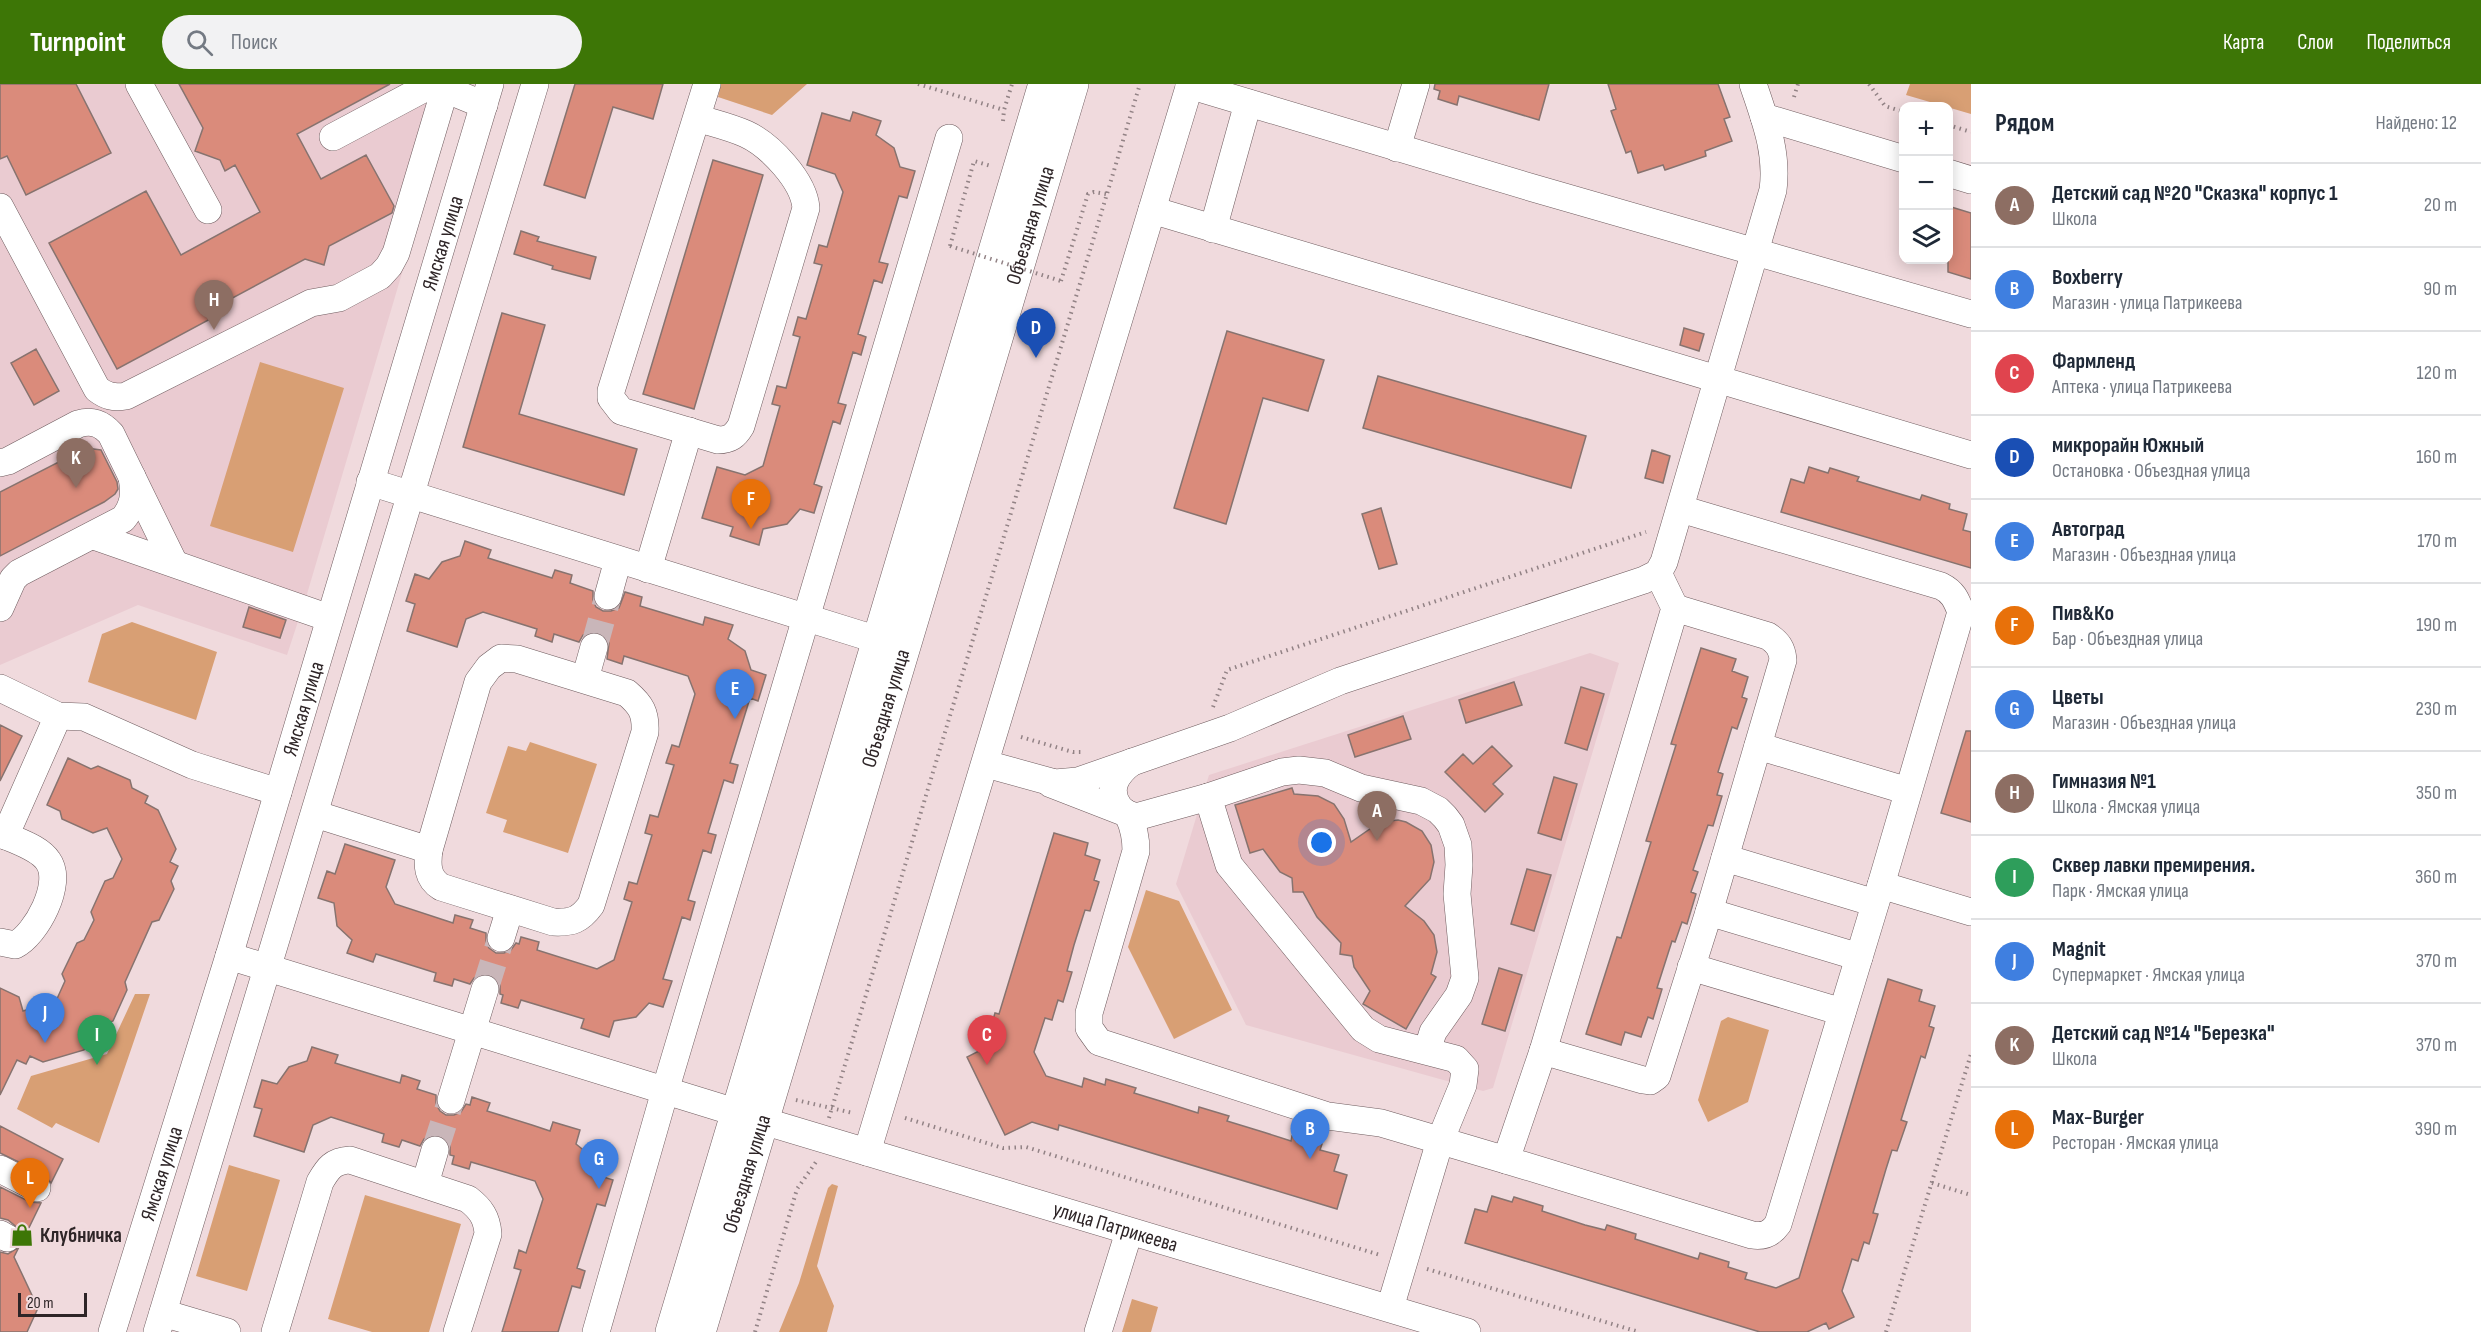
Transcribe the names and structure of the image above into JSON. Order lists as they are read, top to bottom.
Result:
{
  "streets": {
    "main road": ["Объездная улица"],
    "street": ["Ямская улица", "улица Патрикеева"]
  },
  "crossings": [
    ["Объездная улица", "улица Патрикеева"],
    ["Ямская улица", "улица Патрикеева"]
  ],
  "places": {
    "shop": ["Клубничка"]
  },
  "scale_bar": "20 m",
  "page": {
    "header": "Turnpoint",
    "search": "Поиск",
    "nav": ["Карта", "Слои", "Поделиться"],
    "heading": ["Рядом", "Найдено: 12"],
    "map_buttons": ["+", "−"],
    "list": [
      {
        "mark": "A",
        "name": "Детский сад №20 \"Сказка\" корпус 1",
        "note": "Школа",
        "value": "20 m"
      },
      {
        "mark": "B",
        "name": "Boxberry",
        "note": "Магазин · улица Патрикеева",
        "value": "90 m"
      },
      {
        "mark": "C",
        "name": "Фармленд",
        "note": "Аптека · улица Патрикеева",
        "value": "120 m"
      },
      {
        "mark": "D",
        "name": "микрорайн Южный",
        "note": "Остановка · Объездная улица",
        "value": "160 m"
      },
      {
        "mark": "E",
        "name": "Автоград",
        "note": "Магазин · Объездная улица",
        "value": "170 m"
      },
      {
        "mark": "F",
        "name": "Пив&Ко",
        "note": "Бар · Объездная улица",
        "value": "190 m"
      },
      {
        "mark": "G",
        "name": "Цветы",
        "note": "Магазин · Объездная улица",
        "value": "230 m"
      },
      {
        "mark": "H",
        "name": "Гимназия №1",
        "note": "Школа · Ямская улица",
        "value": "350 m"
      },
      {
        "mark": "I",
        "name": "Сквер лавки премирения.",
        "note": "Парк · Ямская улица",
        "value": "360 m"
      },
      {
        "mark": "J",
        "name": "Magnit",
        "note": "Супермаркет · Ямская улица",
        "value": "370 m"
      },
      {
        "mark": "K",
        "name": "Детский сад №14 \"Березка\"",
        "note": "Школа",
        "value": "370 m"
      },
      {
        "mark": "L",
        "name": "Max-Burger",
        "note": "Ресторан · Ямская улица",
        "value": "390 m"
      }
    ],
    "pins": [
      "H",
      "D",
      "K",
      "F",
      "E",
      "A",
      "J",
      "C",
      "I",
      "B",
      "G",
      "L"
    ],
    "scale": "20 m"
  }
}
